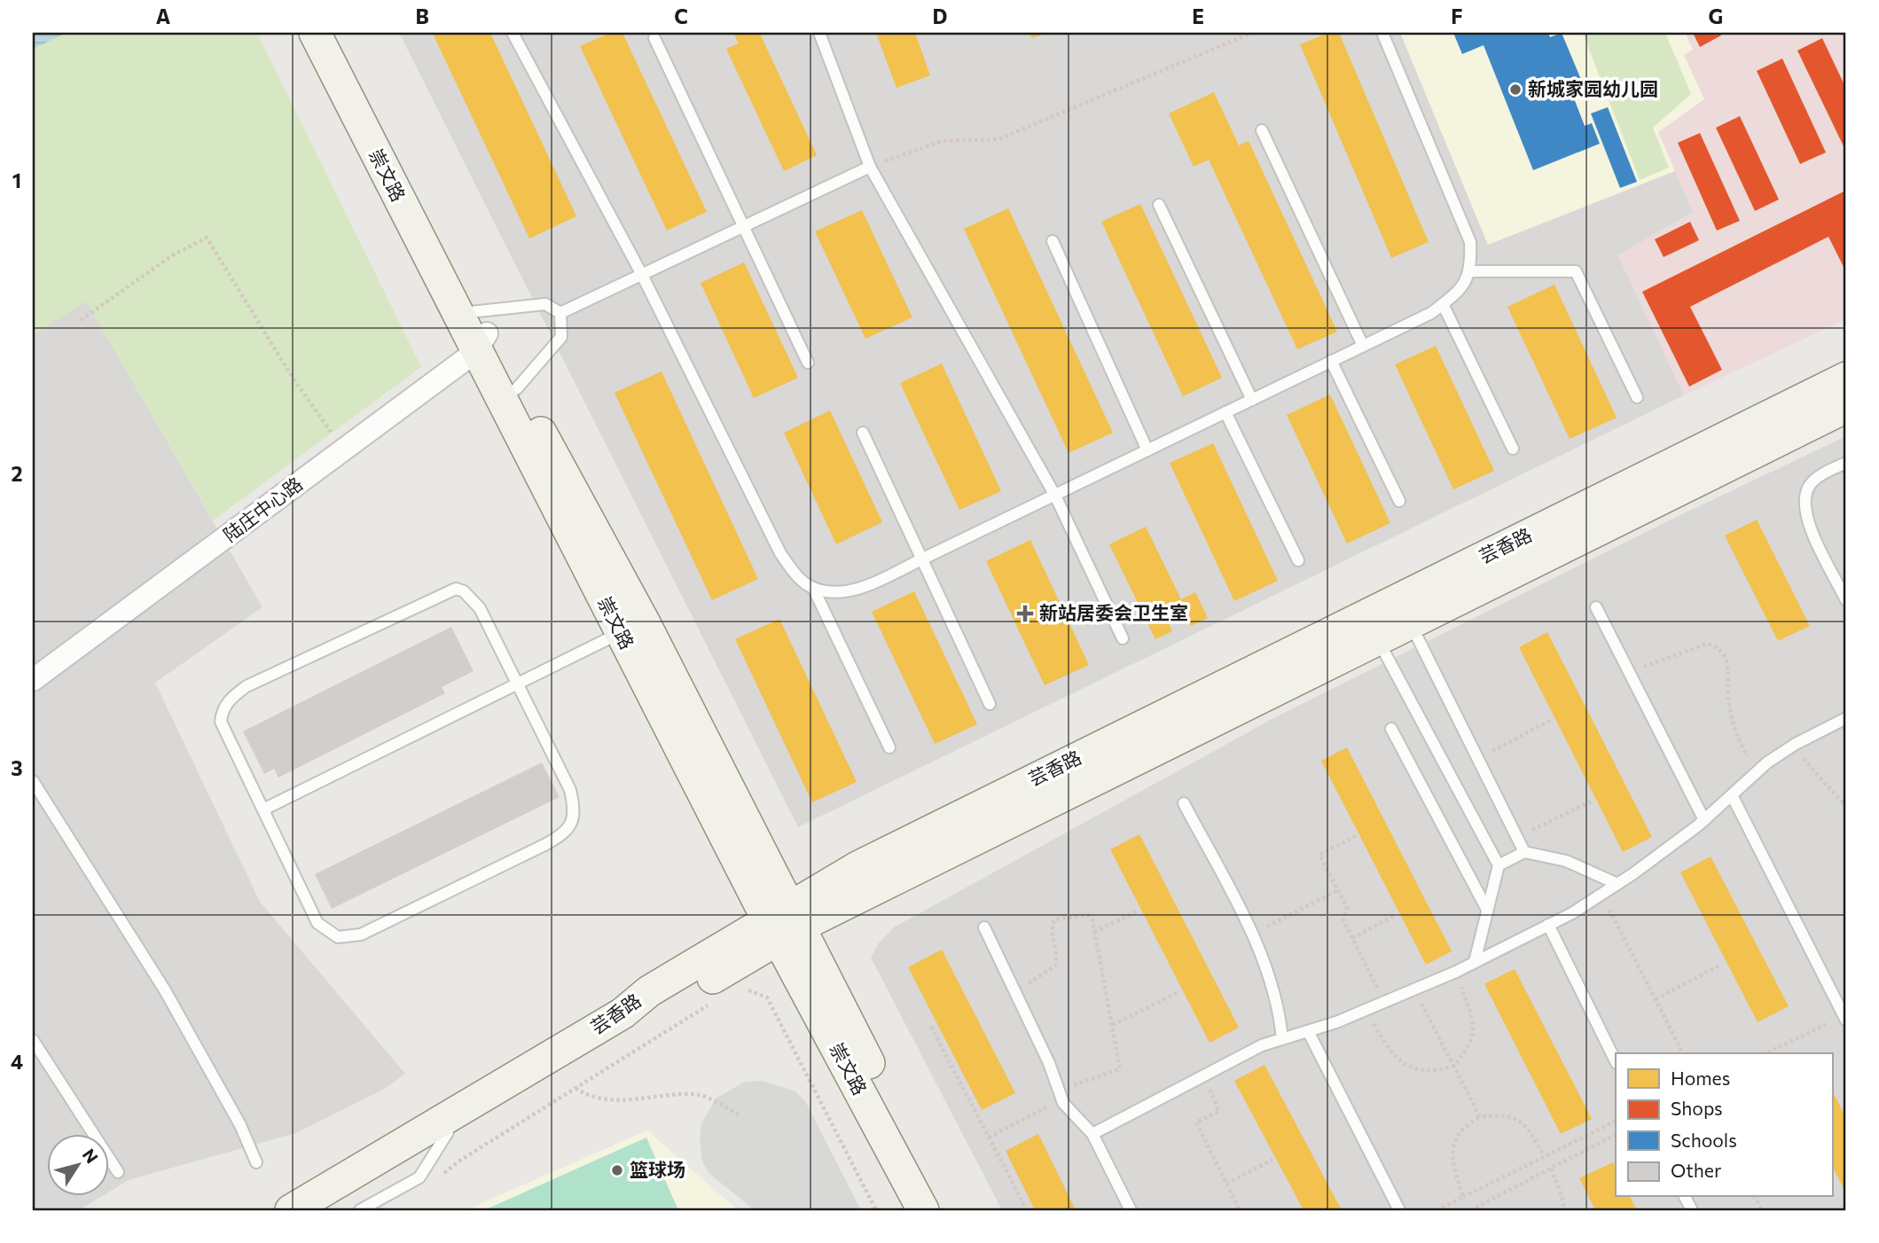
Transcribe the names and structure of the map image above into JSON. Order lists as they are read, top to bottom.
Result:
{
  "streets": {
    "street": ["崇文路", "陆庄中心路", "芸香路"]
  },
  "crossings": [
    ["崇文路", "陆庄中心路"],
    ["崇文路", "芸香路"]
  ],
  "places": {
    "other": ["新城家园幼儿园", "篮球场"],
    "health": ["新站居委会卫生室"]
  },
  "legend": [
    "Homes",
    "Shops",
    "Schools",
    "Other"
  ],
  "north": "top right",
  "grid": {
    "columns": [
      "A",
      "B",
      "C",
      "D",
      "E",
      "F",
      "G"
    ],
    "rows": [
      "1",
      "2",
      "3",
      "4"
    ]
  }
}
